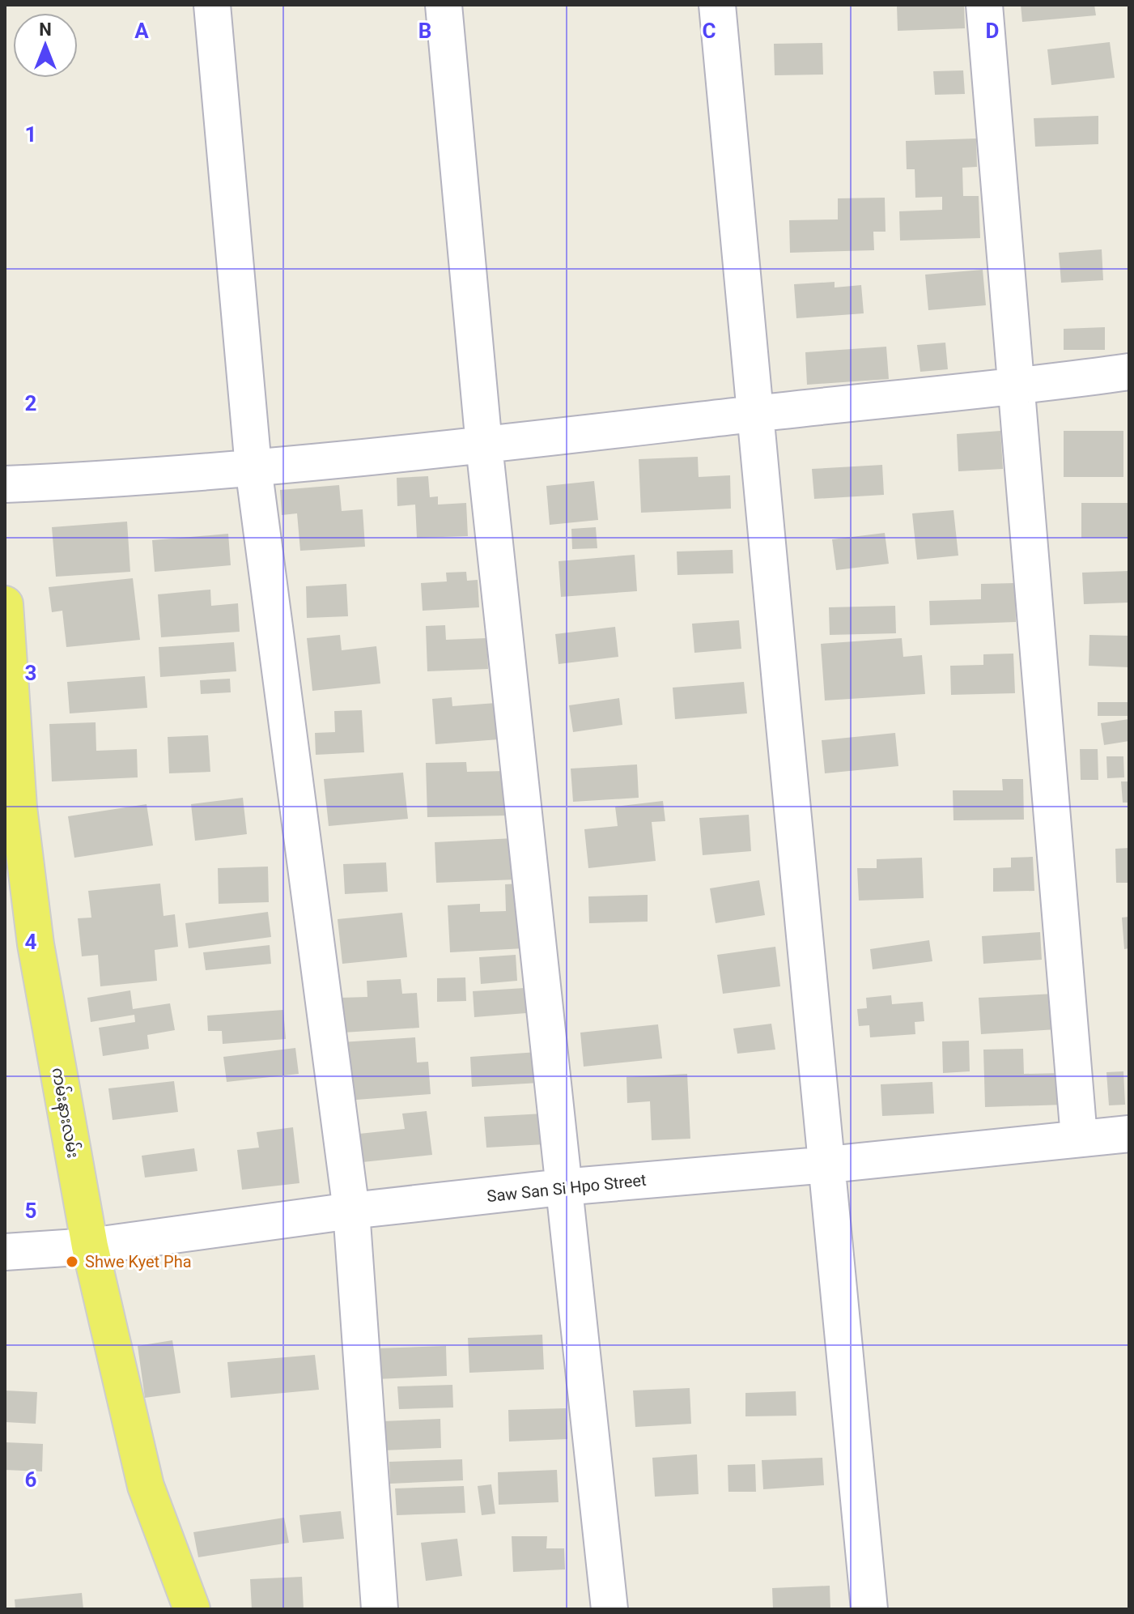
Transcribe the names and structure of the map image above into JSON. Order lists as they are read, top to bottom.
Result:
{
  "streets": {
    "main road": ["ကမ်းနားလမ်း"],
    "street": ["Saw San Si Hpo Street"]
  },
  "crossings": [
    ["ကမ်းနားလမ်း", "Saw San Si Hpo Street"]
  ],
  "places": ["Shwe Kyet Pha"],
  "north": "top",
  "grid": {
    "columns": [
      "A",
      "B",
      "C",
      "D"
    ],
    "rows": [
      "1",
      "2",
      "3",
      "4",
      "5",
      "6"
    ]
  }
}
